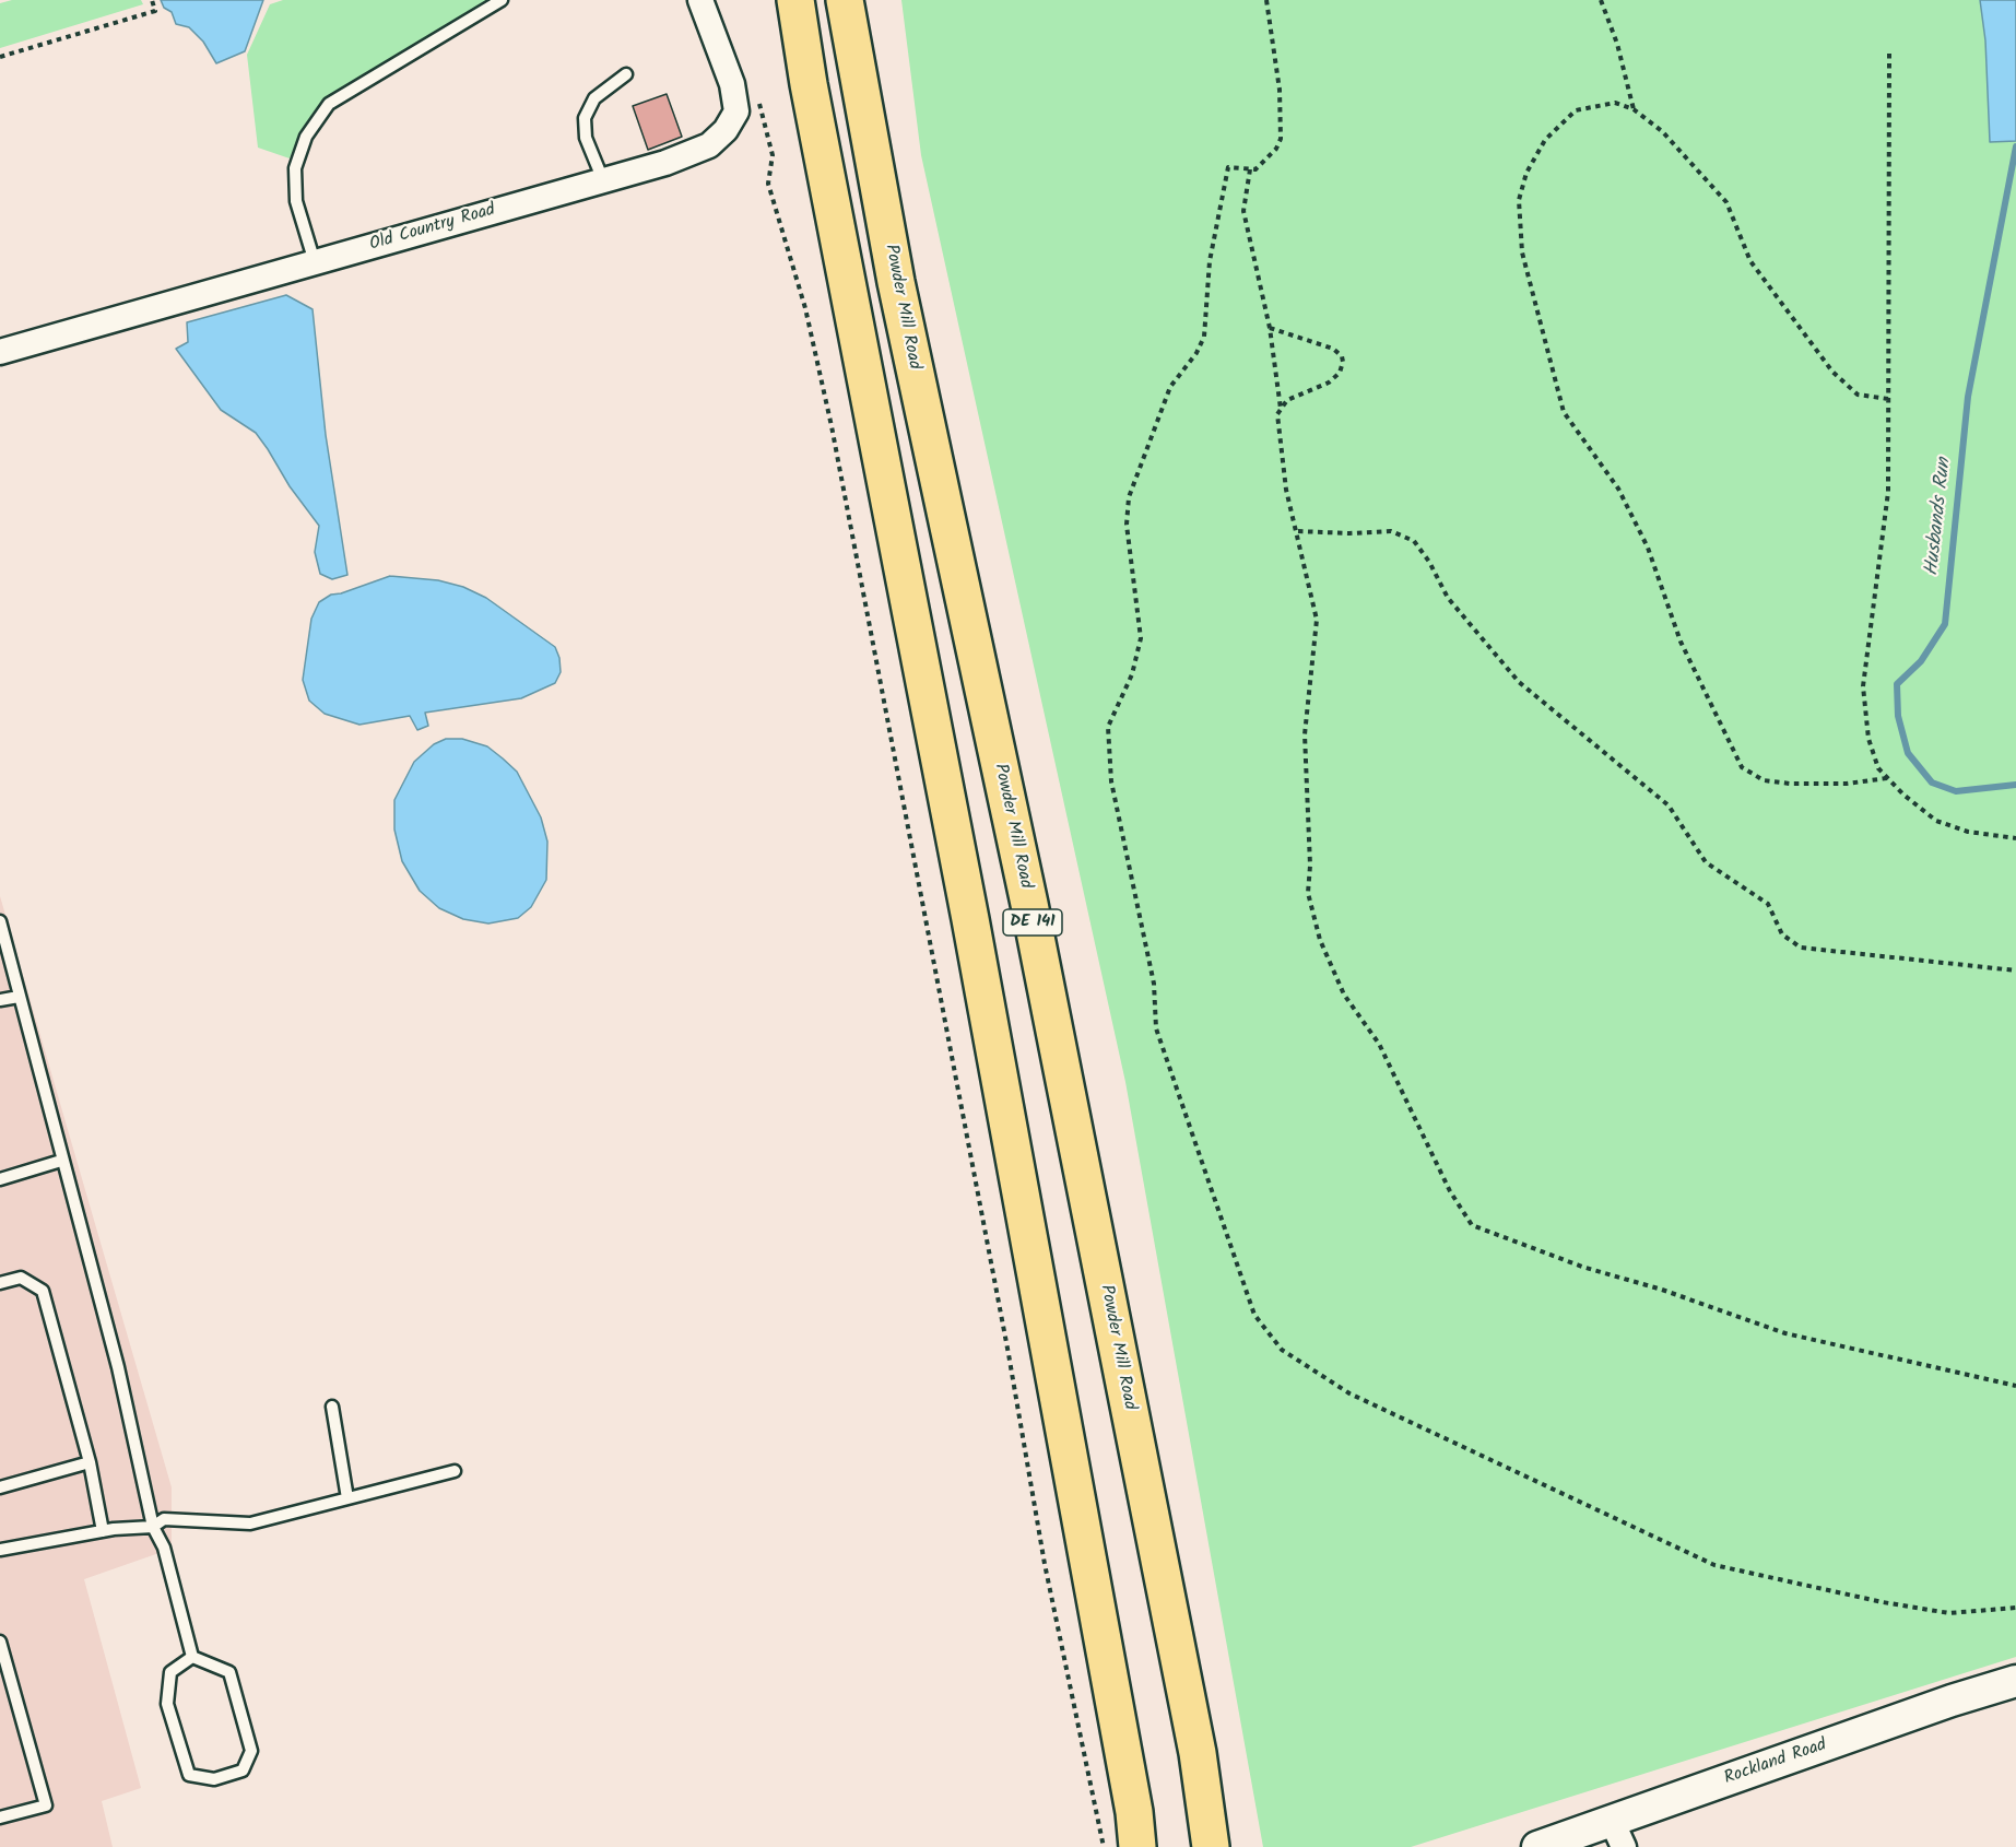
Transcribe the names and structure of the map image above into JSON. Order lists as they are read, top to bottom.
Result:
{
  "streets": {
    "highway": ["Powder Mill Road", "DE 141"],
    "street": ["Old Country Road", "Rockland Road"]
  },
  "water": ["Husbands Run"]
}
